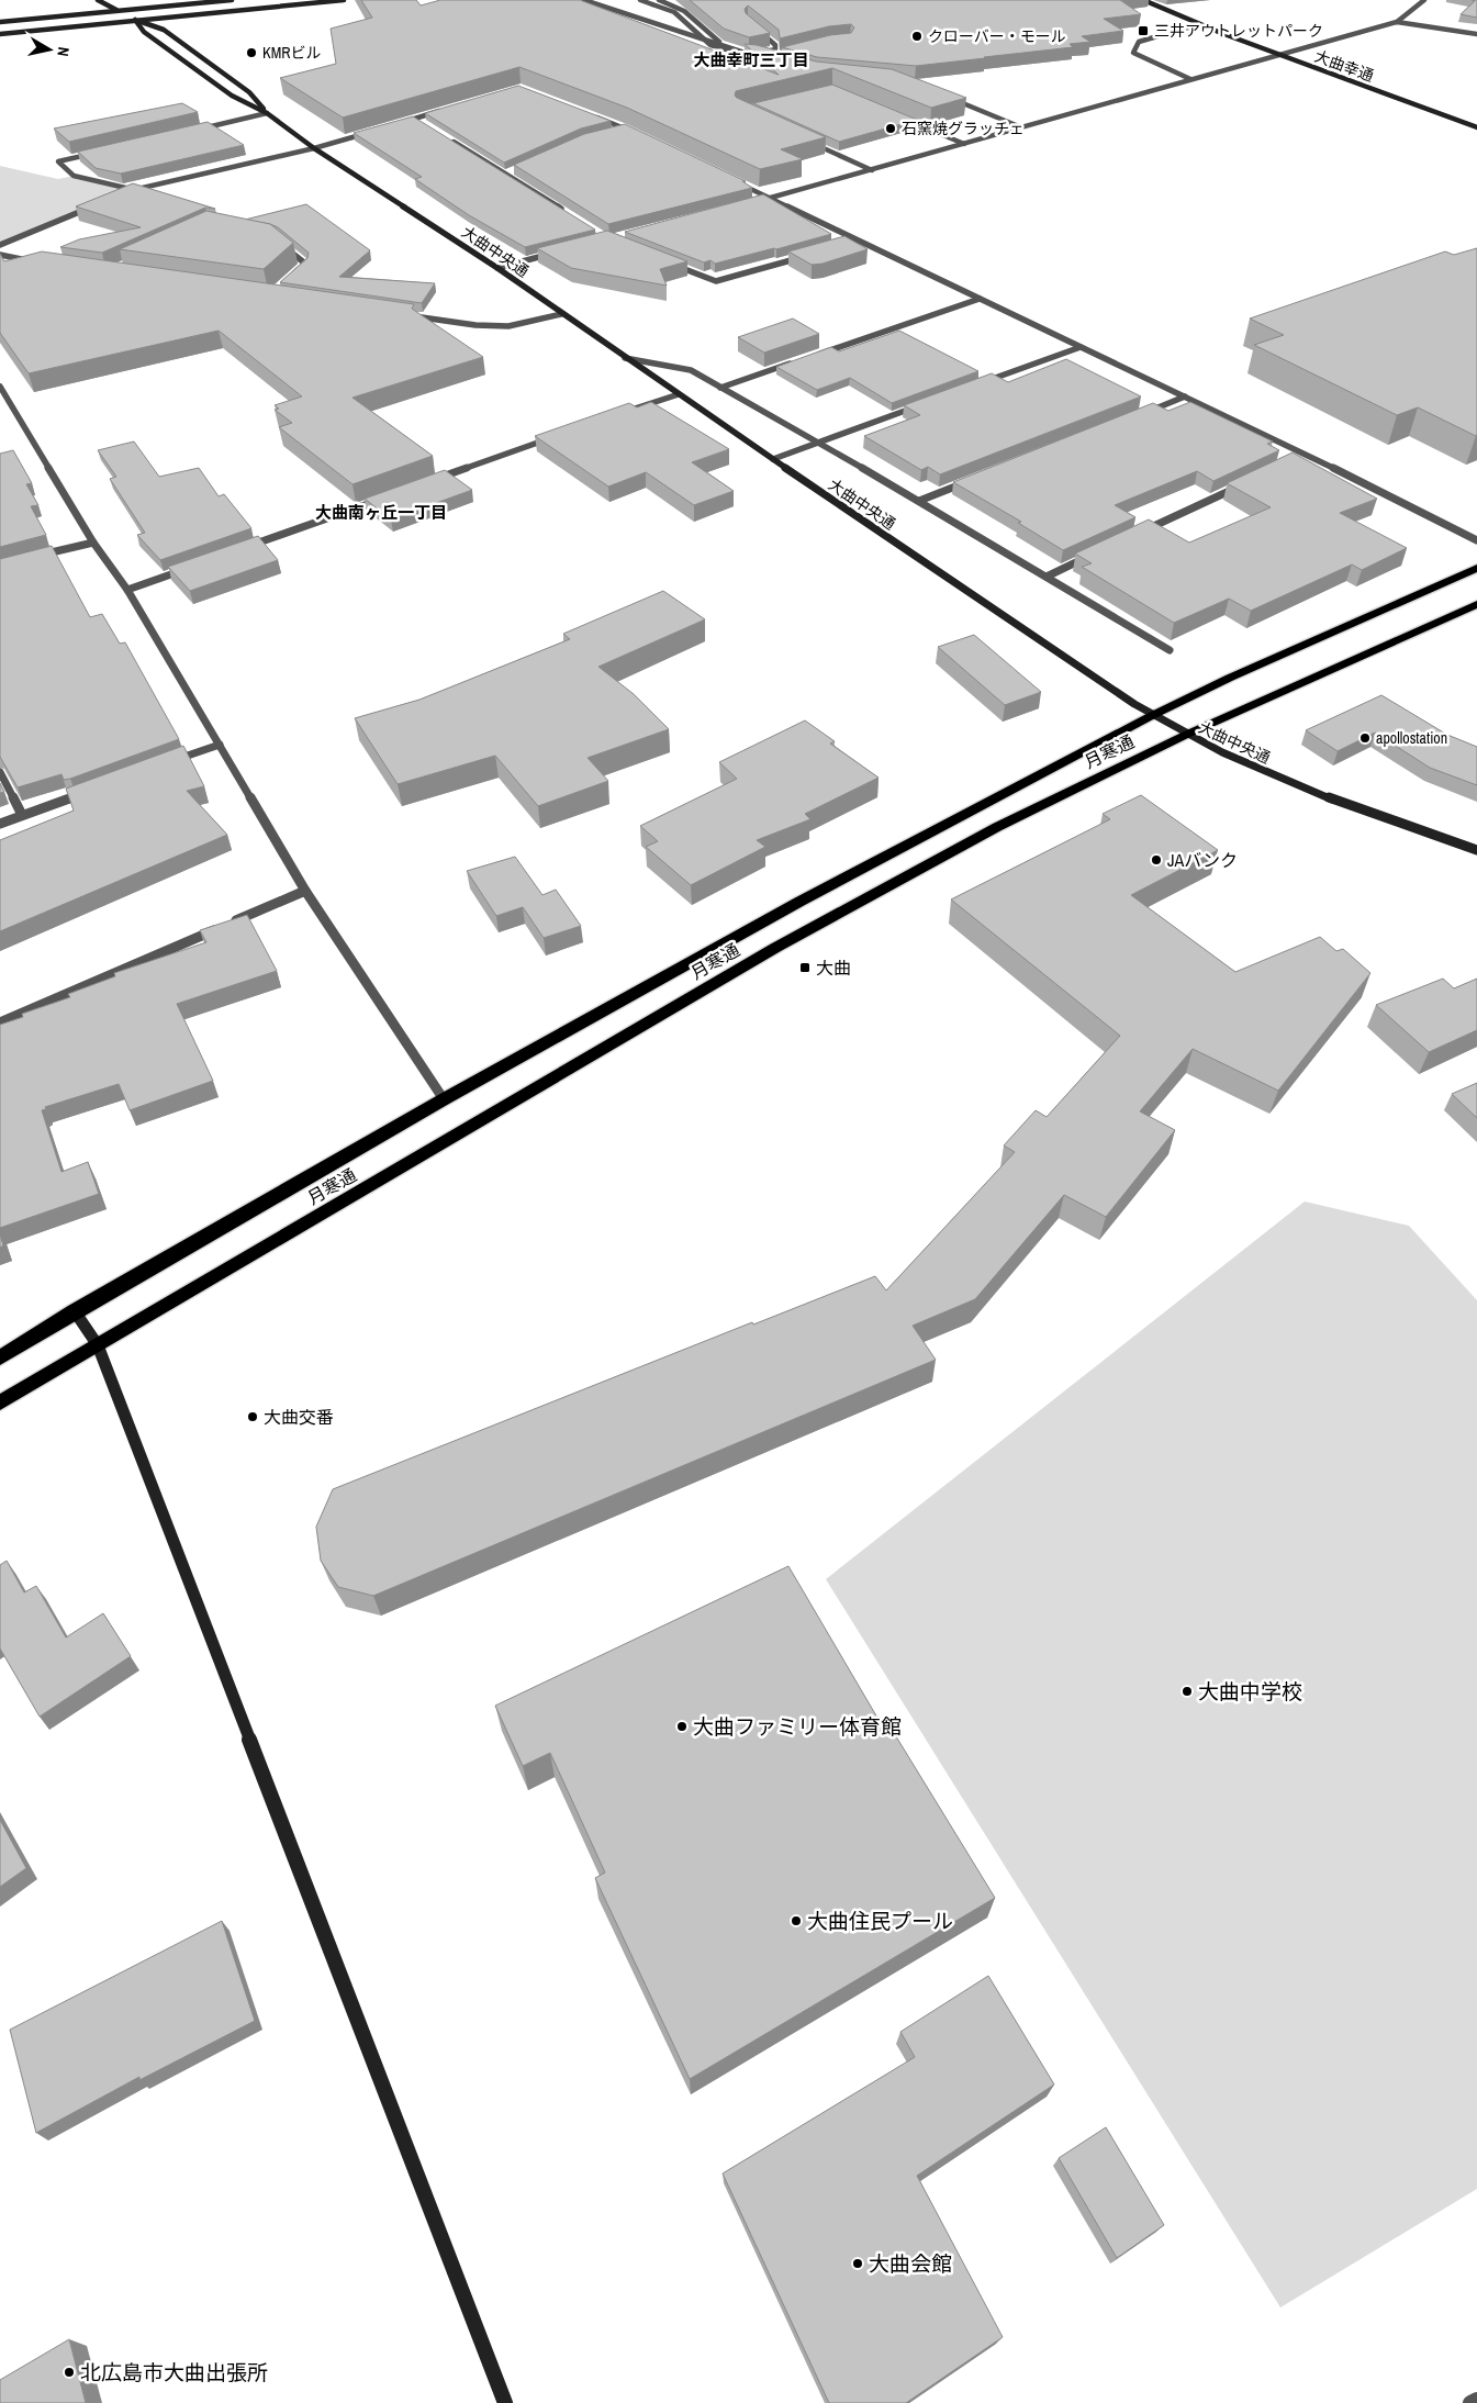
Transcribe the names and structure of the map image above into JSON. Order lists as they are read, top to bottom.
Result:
{
  "streets": {
    "highway": ["月寒通"],
    "main road": ["大曲幸通", "大曲中央通"]
  },
  "crossings": [
    ["大曲中央通", "月寒通"]
  ],
  "districts": ["大曲幸町三丁目", "大曲南ヶ丘一丁目"],
  "places": {
    "transit": ["三井アウトレットパーク", "大曲"],
    "other": [
      "クローバー・モール",
      "KMRビル",
      "石窯焼グラッチェ",
      "apollostation",
      "JAバンク",
      "大曲交番",
      "大曲中学校",
      "大曲ファミリー体育館",
      "大曲住民プール",
      "大曲会館",
      "北広島市大曲出張所"
    ]
  },
  "north": "right"
}
